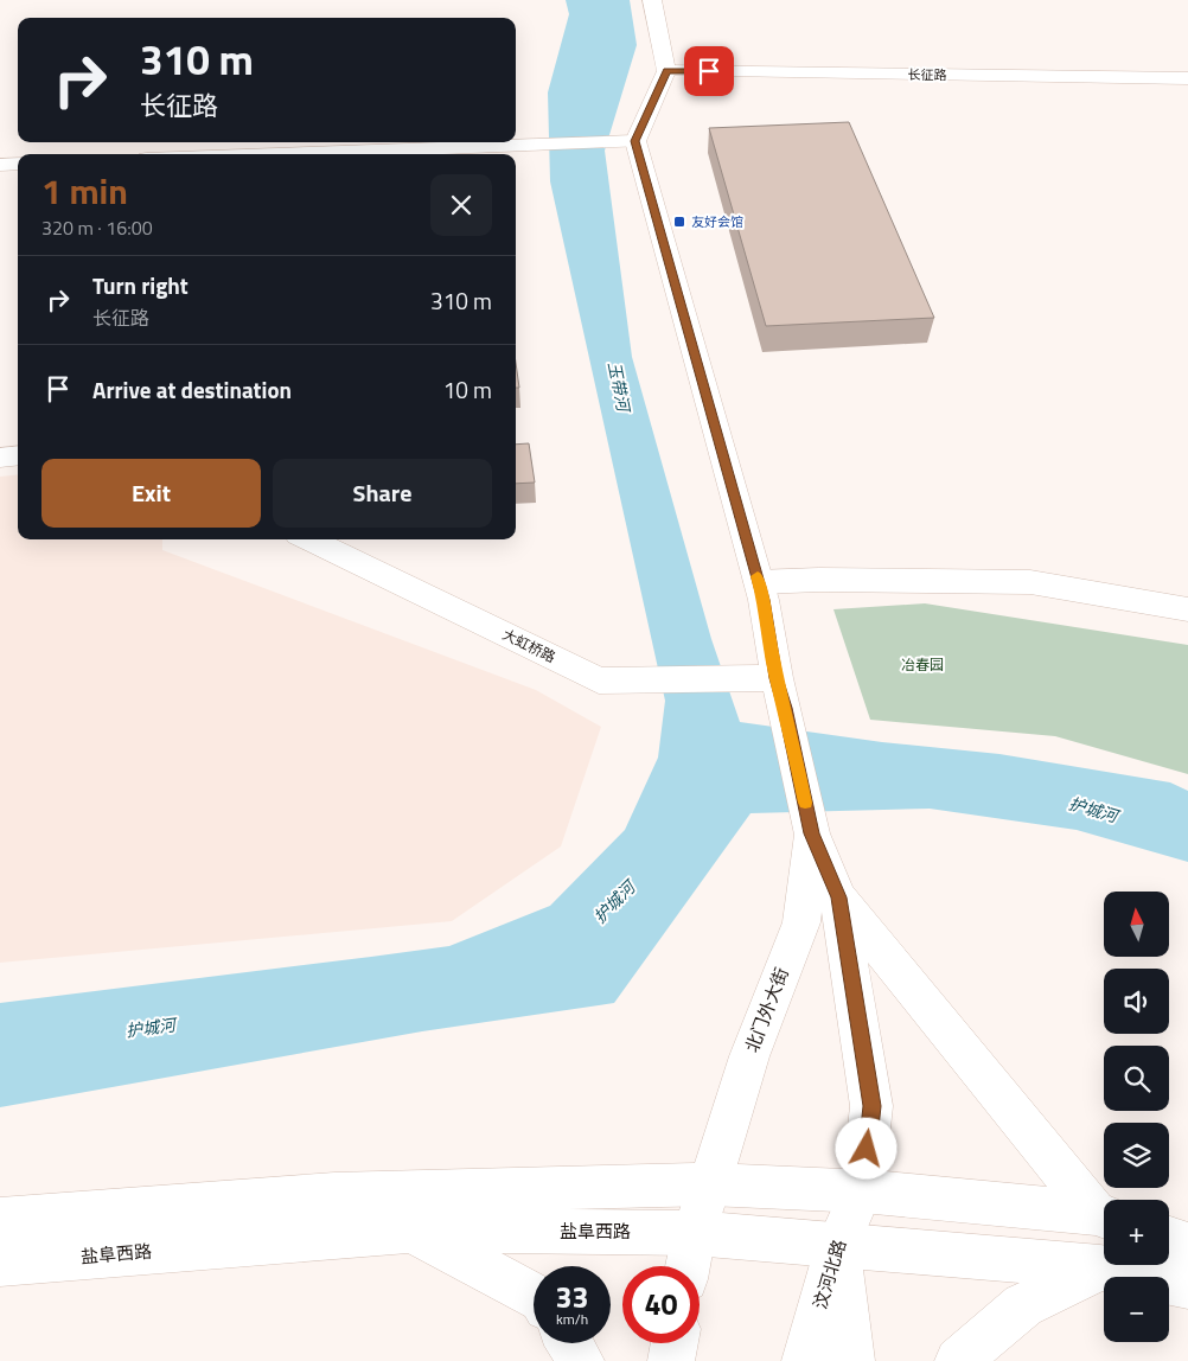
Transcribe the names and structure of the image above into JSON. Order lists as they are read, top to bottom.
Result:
{
  "streets": {
    "street": [
      "长征路",
      "大虹桥路",
      "北门外大街",
      "盐阜西路",
      "汶河北路"
    ]
  },
  "crossings": [
    ["大虹桥路", "北门外大街"],
    ["北门外大街", "汶河北路"],
    ["盐阜西路", "汶河北路"]
  ],
  "water": ["玉带河", "护城河"],
  "parks": ["冶春园"],
  "places": {
    "transit": ["友好会馆"]
  },
  "north": "top",
  "page": {
    "turn": ["310 m", "长征路"],
    "heading": ["1 min", "320 m · 16:00"],
    "list": [
      {
        "name": "Turn right",
        "note": "长征路",
        "value": "310 m"
      },
      {
        "name": "Arrive at destination",
        "value": "10 m"
      }
    ],
    "buttons": ["Exit", "Share"],
    "map_buttons": ["+", "−"],
    "speed": "33 km/h",
    "limit": "40"
  }
}
